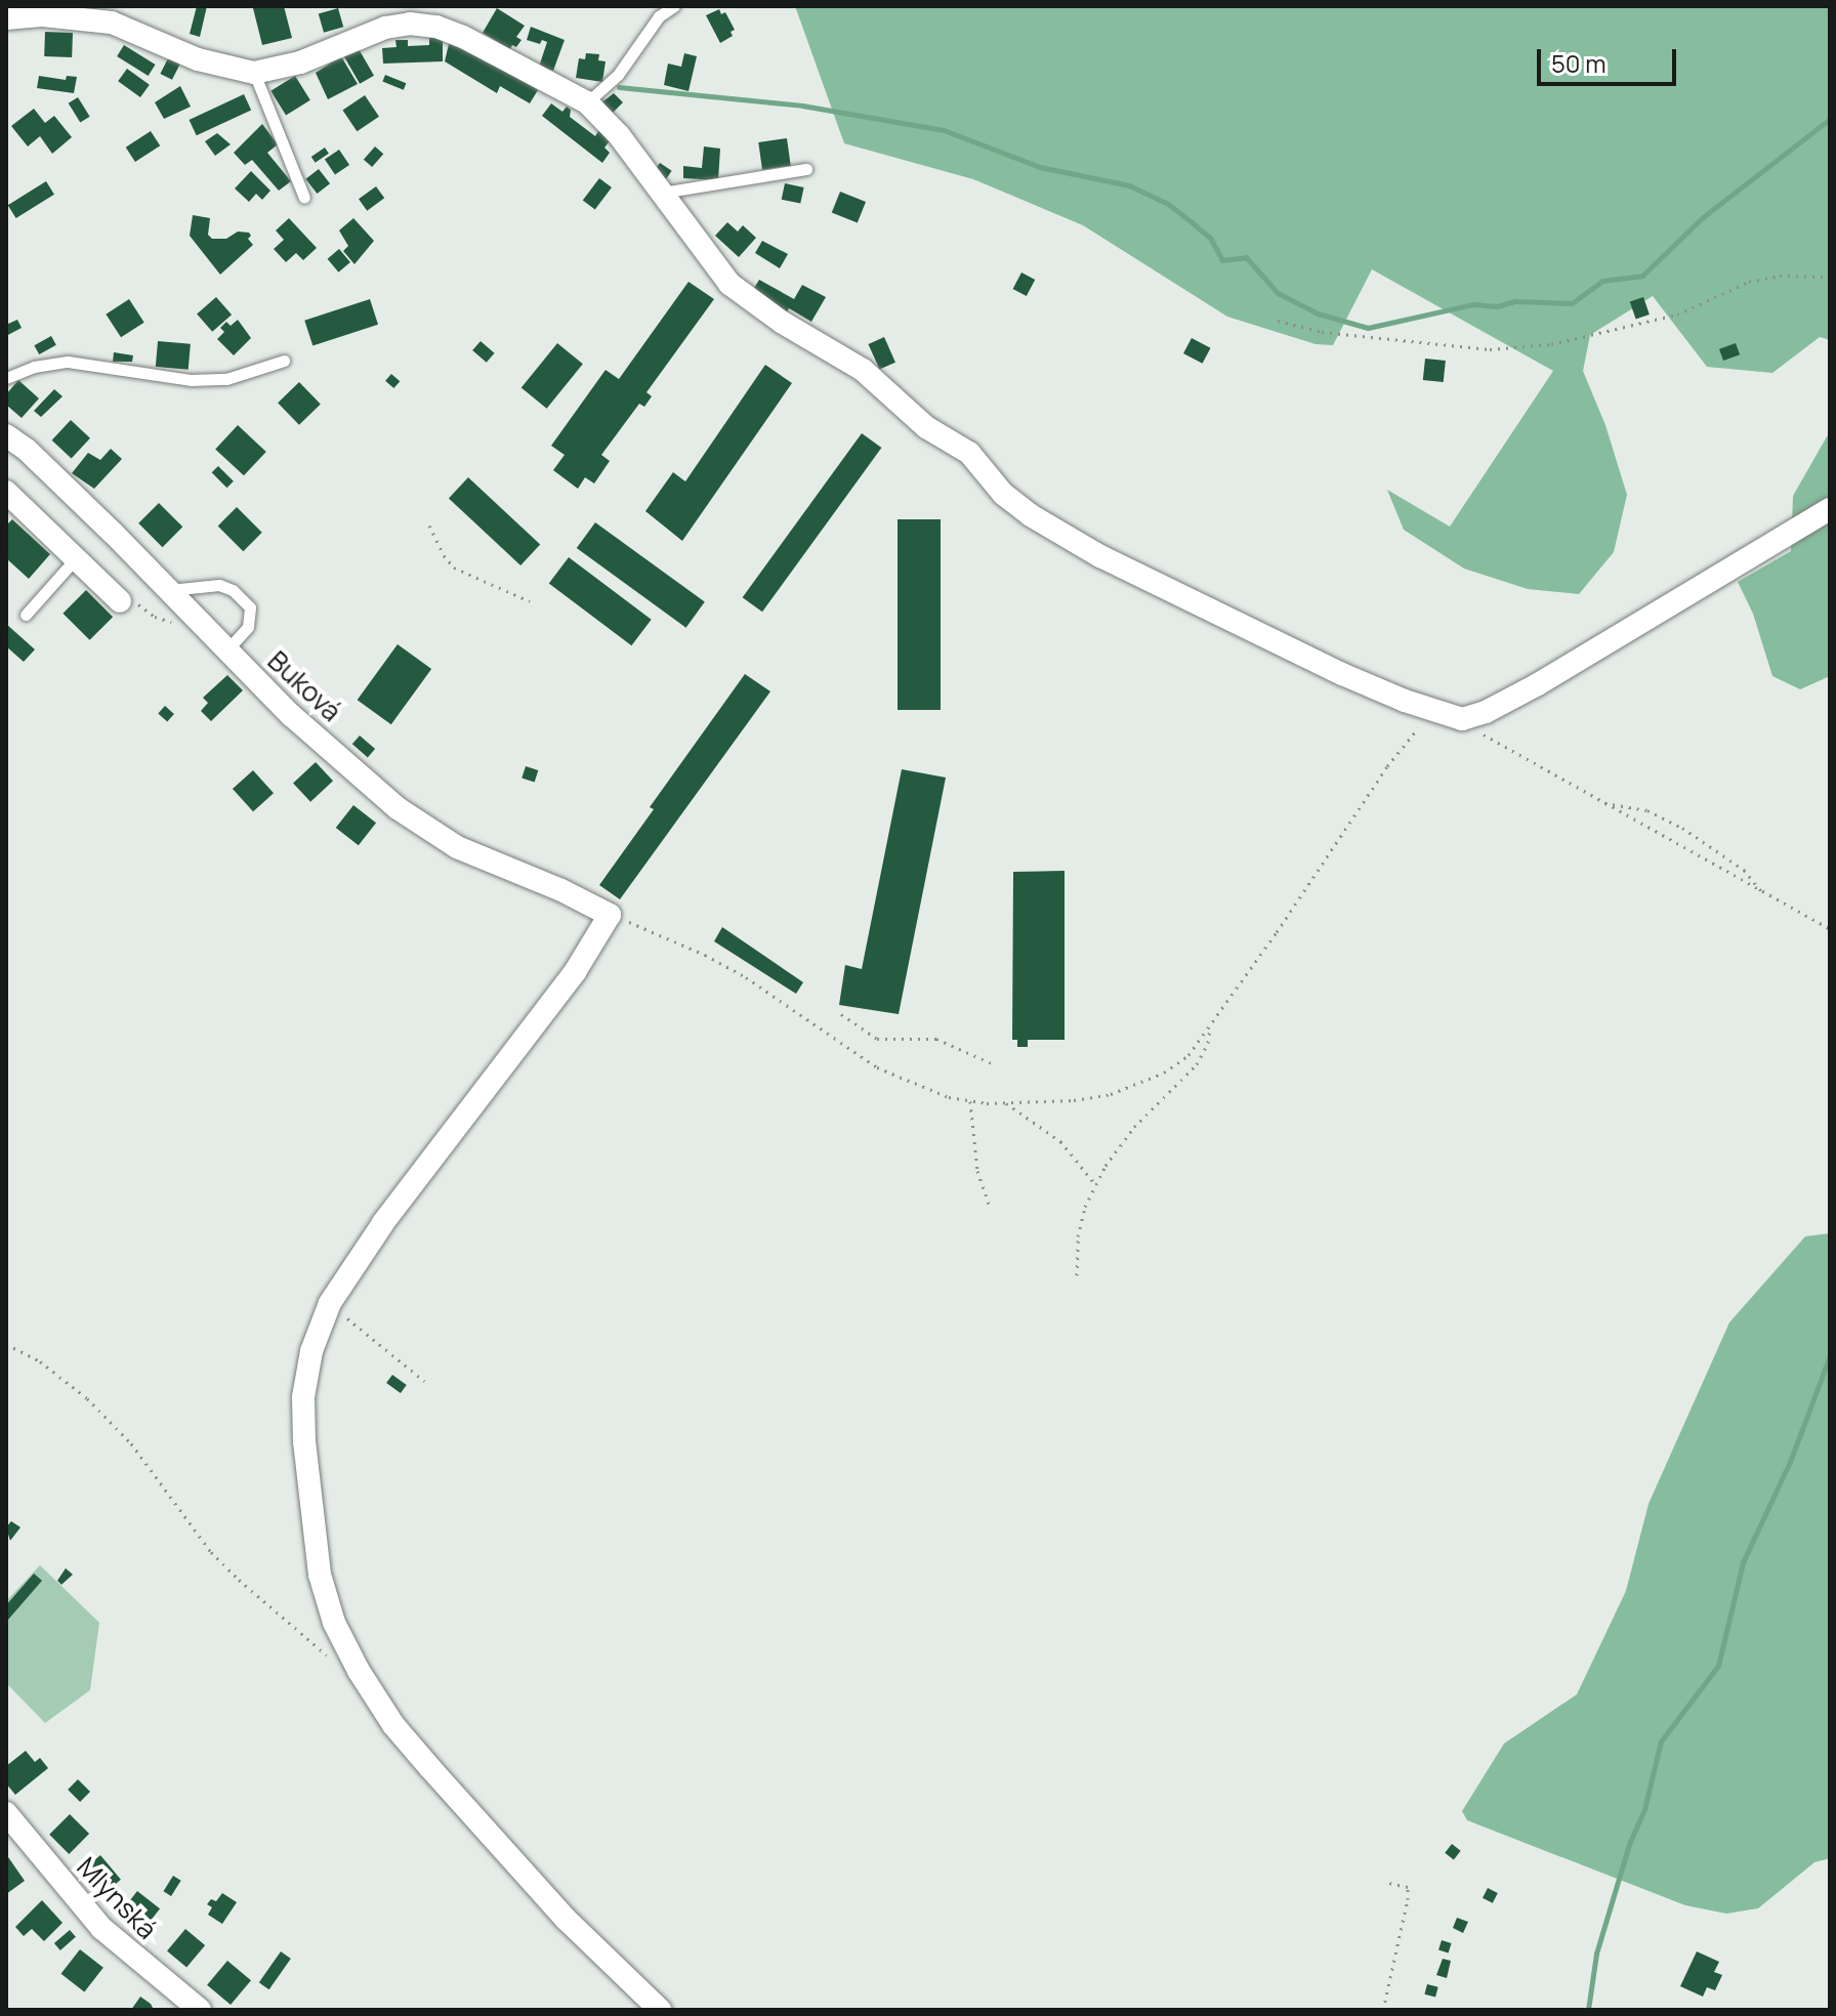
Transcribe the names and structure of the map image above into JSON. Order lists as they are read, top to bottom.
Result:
{
  "streets": {
    "street": ["Buková", "Mlynská"]
  },
  "scale_bar": "50 m"
}
